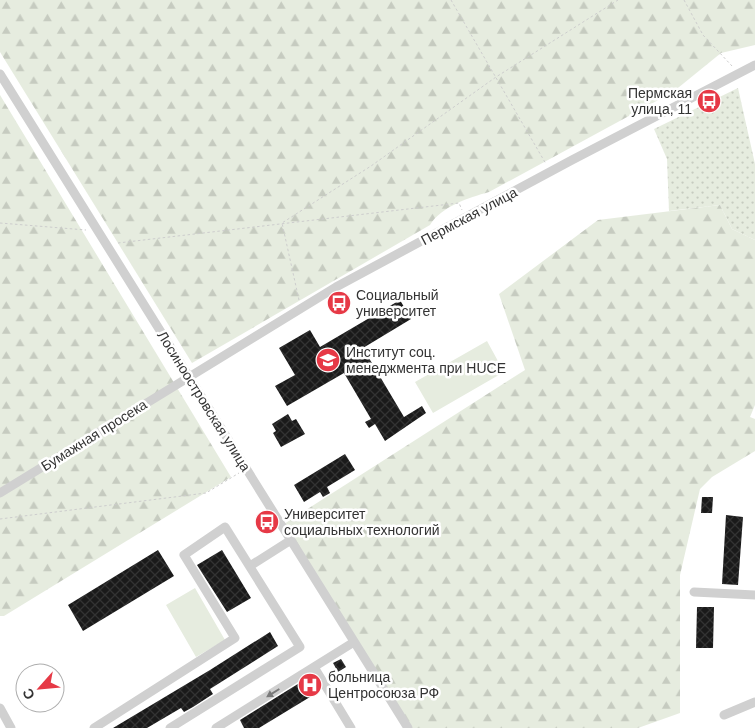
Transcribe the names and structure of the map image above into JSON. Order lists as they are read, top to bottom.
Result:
{
  "streets": {
    "street": ["Пермская улица", "Лосиноостровская улица", "Бумажная просека"]
  },
  "crossings": [
    ["Пермская улица", "Лосиноостровская улица"],
    ["Пермская улица", "Бумажная просека"],
    ["Лосиноостровская улица", "Бумажная просека"]
  ],
  "places": {
    "bus stop": ["Пермская улица, 11", "Социальный университет", "Университет социальных технологий"],
    "school or university": ["Институт соц. менеджмента при HUCE"],
    "hospital": ["больница Центросоюза РФ"]
  },
  "north": "bottom left"
}
